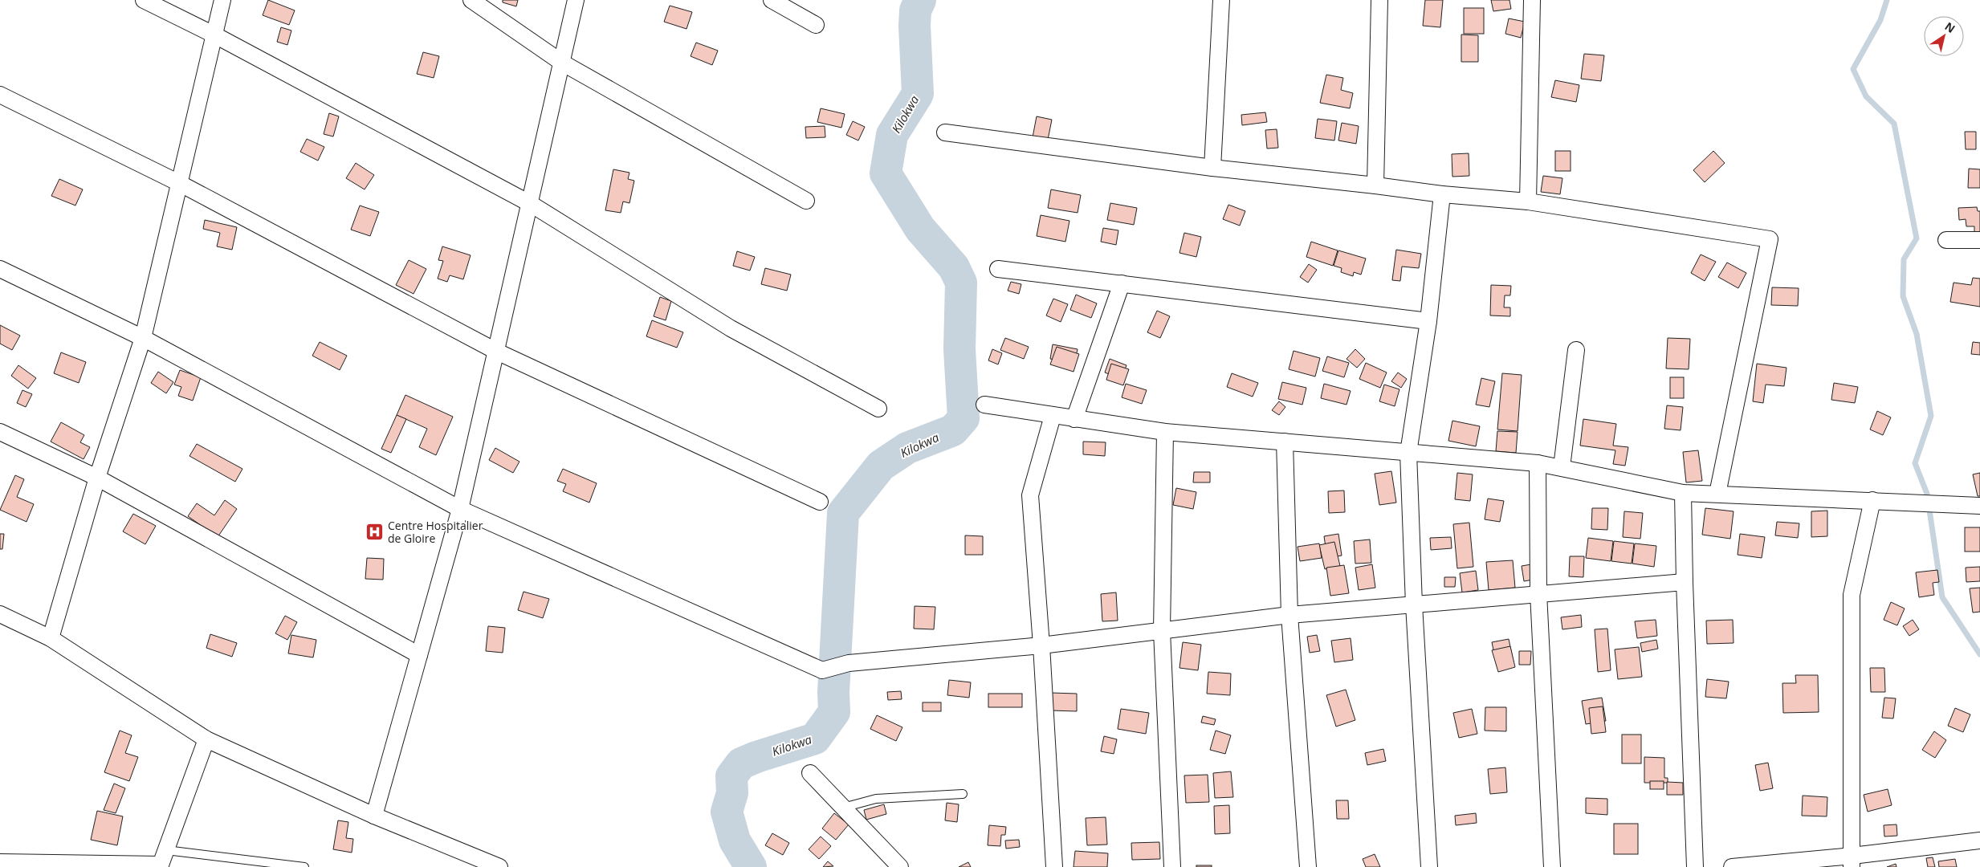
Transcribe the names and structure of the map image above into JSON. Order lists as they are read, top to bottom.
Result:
{
  "water": ["Kilokwa"],
  "places": {
    "hospital": ["Centre Hospitalier de Gloire"]
  },
  "north": "top right"
}
